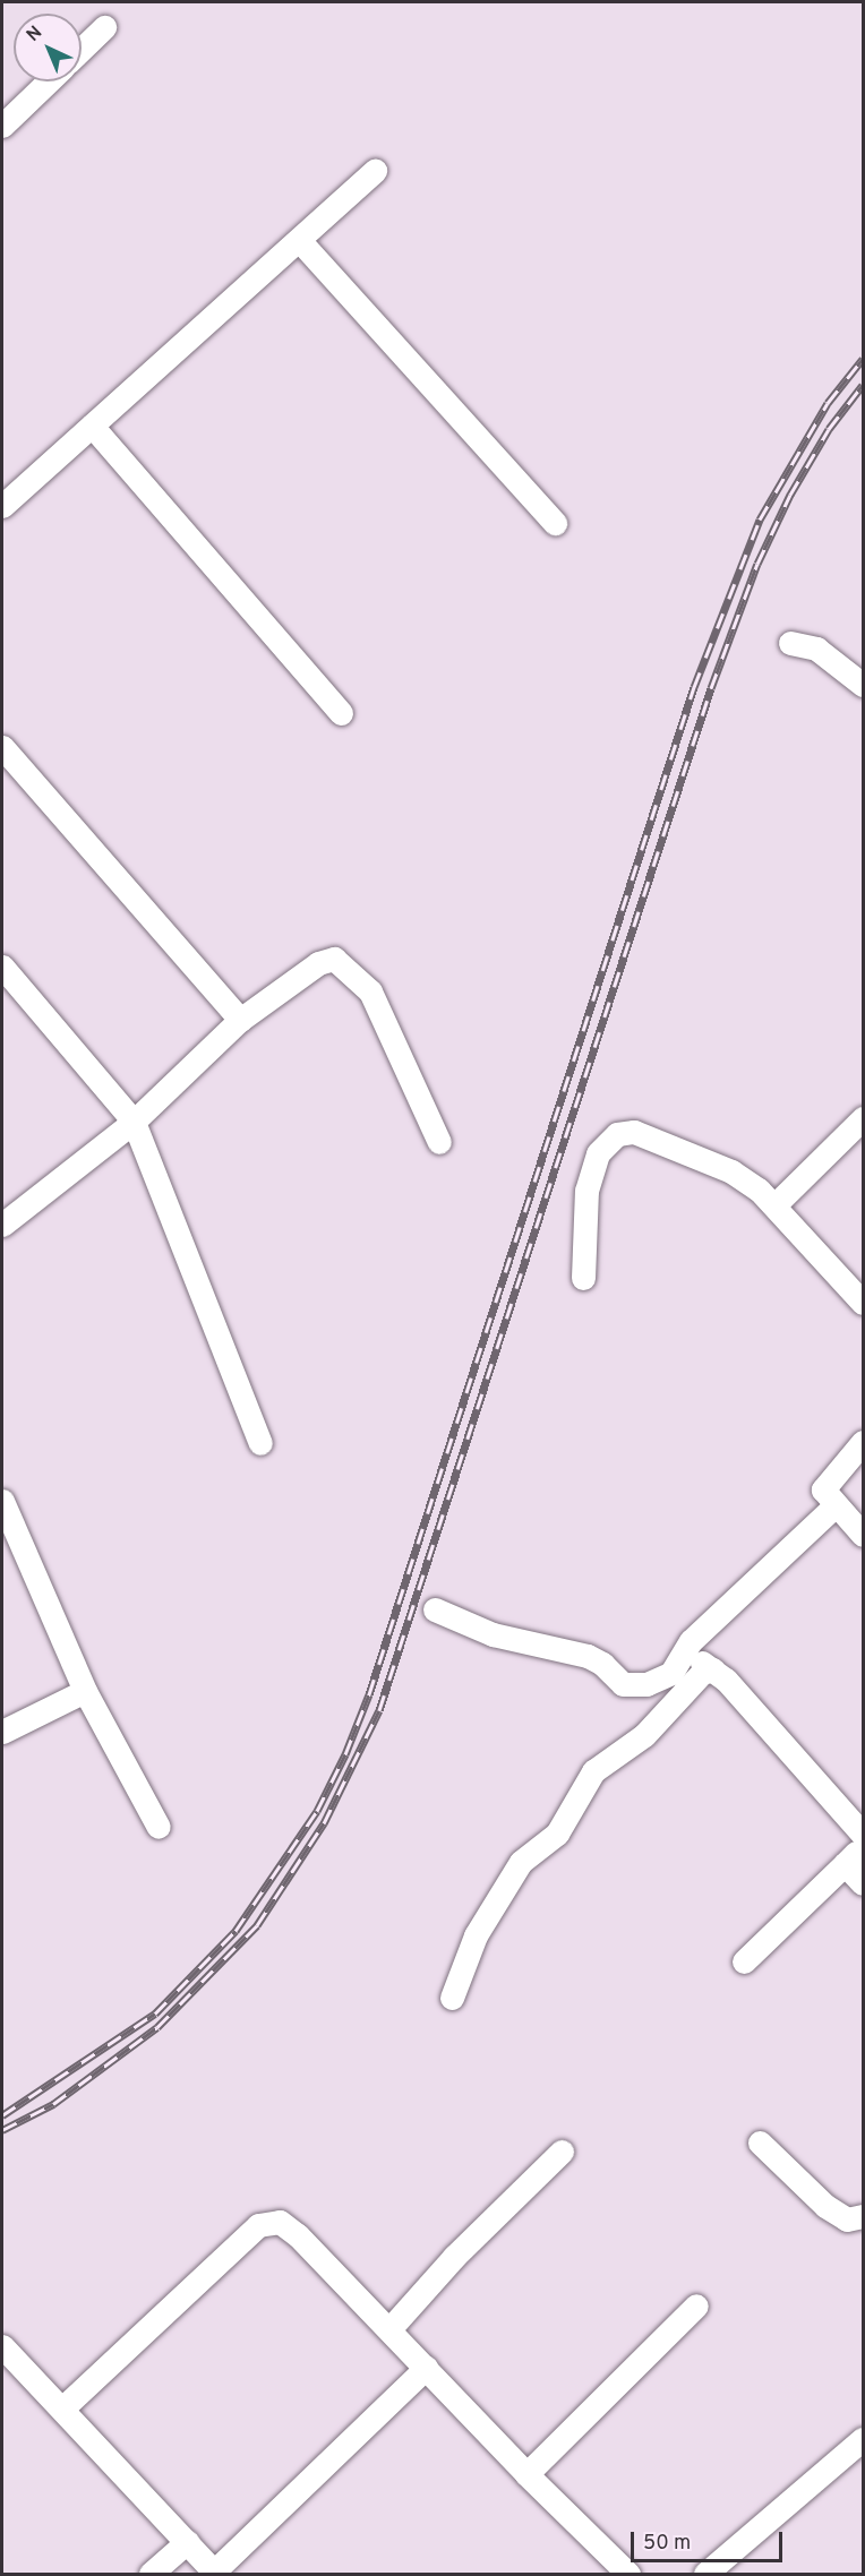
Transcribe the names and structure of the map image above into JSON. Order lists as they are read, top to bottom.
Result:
{
  "scale_bar": "50 m",
  "north": "top left"
}
